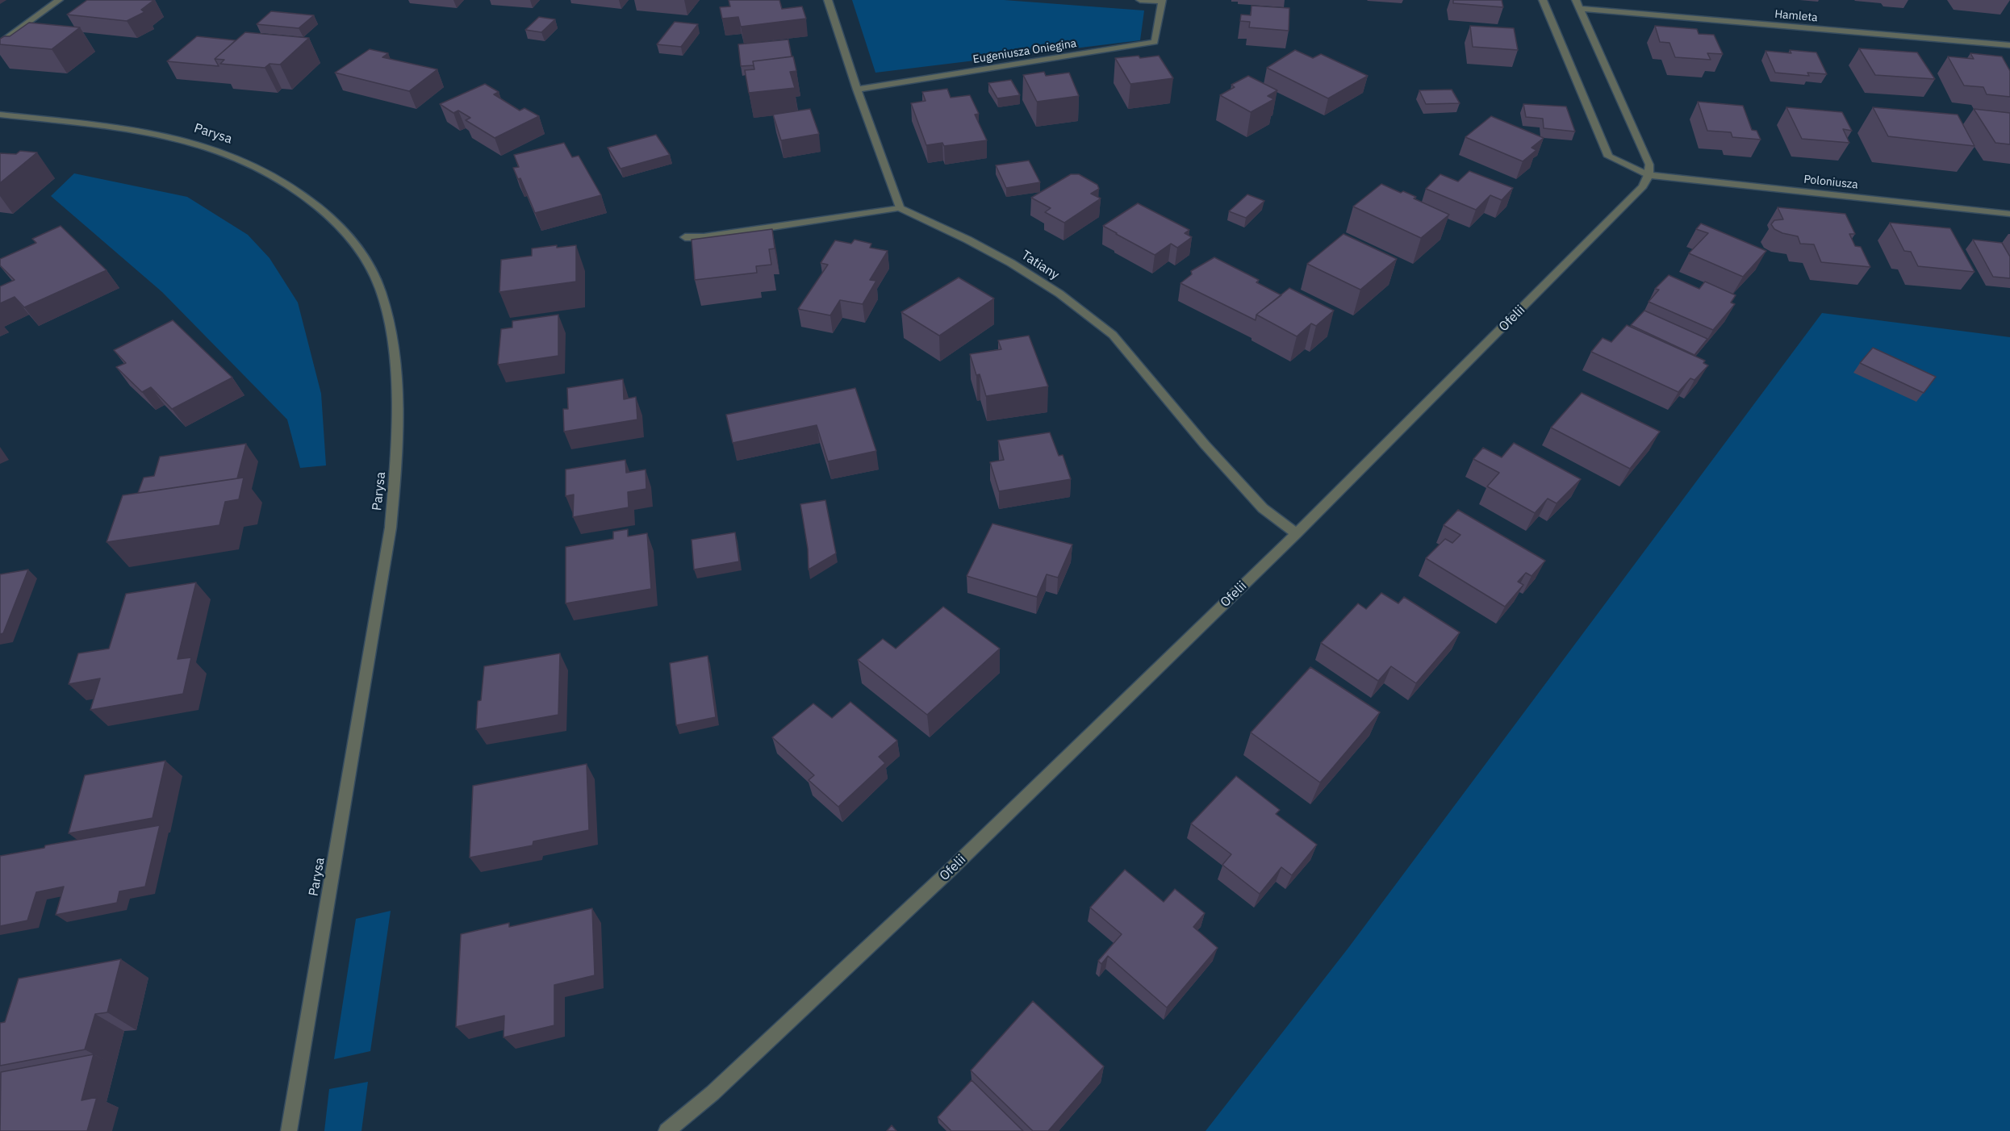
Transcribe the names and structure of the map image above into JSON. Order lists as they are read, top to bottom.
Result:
{
  "streets": {
    "street": [
      "Hamleta",
      "Eugeniusza Oniegina",
      "Parysa",
      "Poloniusza",
      "Tatiany",
      "Ofelii"
    ]
  },
  "crossings": [
    ["Poloniusza", "Ofelii"],
    ["Tatiany", "Ofelii"]
  ]
}
